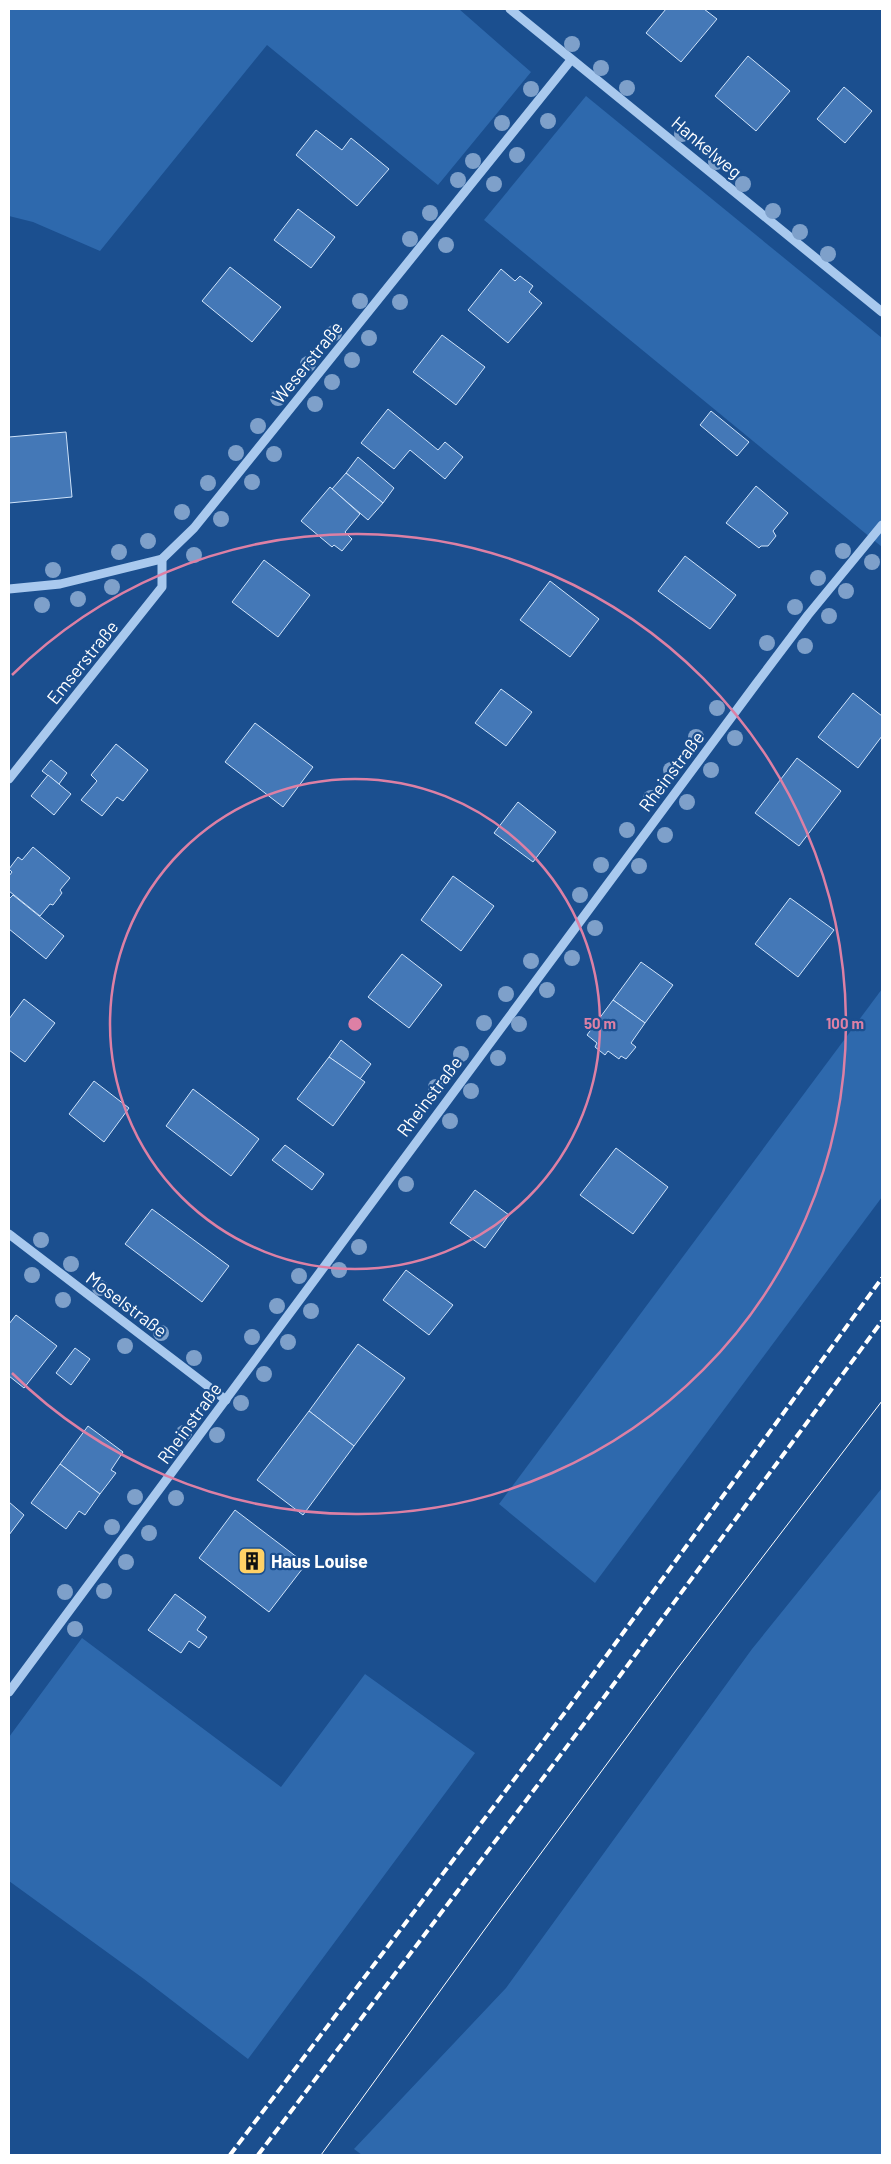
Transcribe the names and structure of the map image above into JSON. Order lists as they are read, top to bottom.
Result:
{
  "streets": {
    "street": [
      "Hankelweg",
      "Weserstraße",
      "Emserstraße",
      "Rheinstraße",
      "Moselstraße"
    ]
  },
  "crossings": [
    ["Hankelweg", "Weserstraße"],
    ["Weserstraße", "Emserstraße"],
    ["Rheinstraße", "Moselstraße"]
  ],
  "places": {
    "building": ["Haus Louise"]
  },
  "rings": ["50 m", "100 m"]
}
